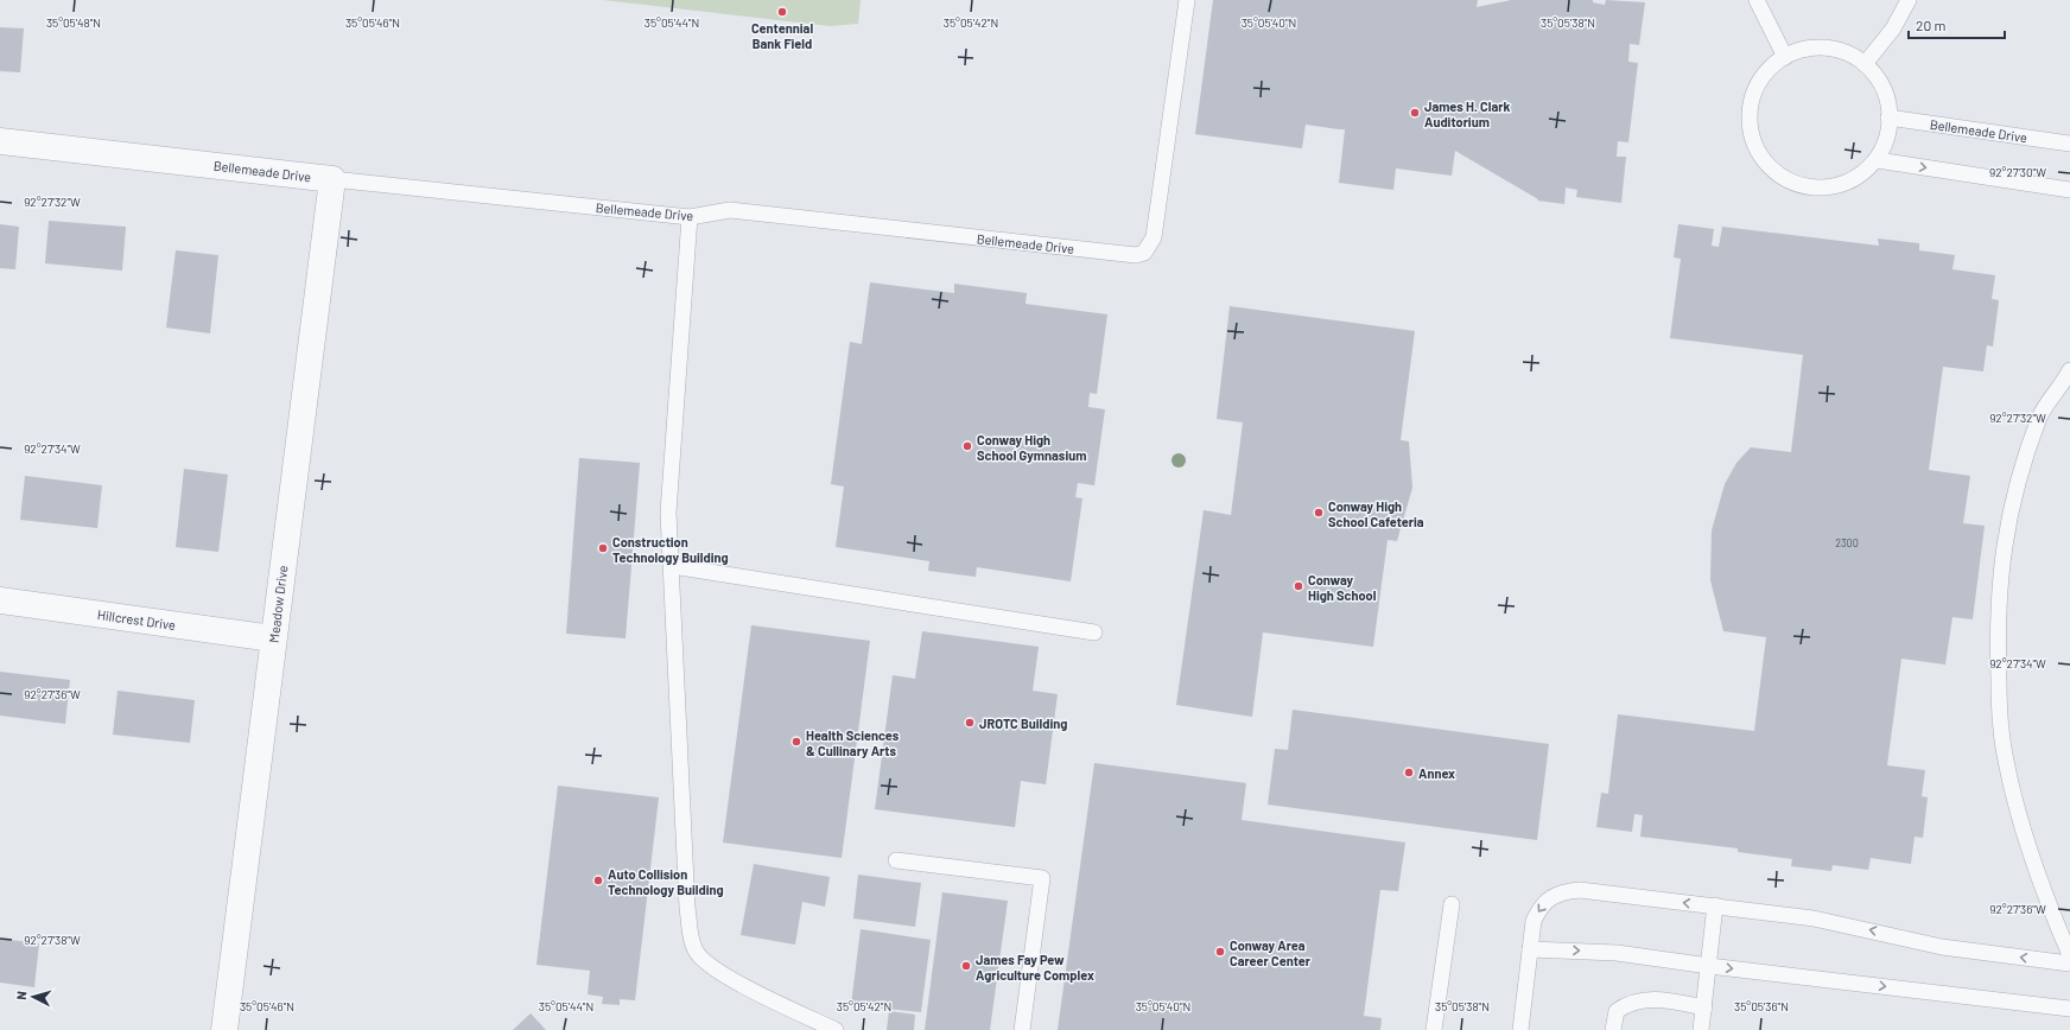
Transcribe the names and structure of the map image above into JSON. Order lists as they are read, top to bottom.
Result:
{
  "streets": {
    "street": ["Bellemeade Drive", "Meadow Drive", "Hillcrest Drive"]
  },
  "crossings": [
    ["Bellemeade Drive", "Meadow Drive"],
    ["Meadow Drive", "Hillcrest Drive"]
  ],
  "places": [
    "Centennial Bank Field",
    "James H. Clark Auditorium",
    "Conway High School Gymnasium",
    "Conway High School Cafeteria",
    "Construction Technology Building",
    "Conway High School",
    "JROTC Building",
    "Health Sciences & Cullinary Arts",
    "Annex",
    "Auto Collision Technology Building",
    "Conway Area Career Center",
    "James Fay Pew Agriculture Complex"
  ],
  "house_numbers": ["2300"],
  "scale_bar": "20 m",
  "north": "left",
  "coordinates": [
    "35°05'48\"N",
    "35°05'46\"N",
    "35°05'44\"N",
    "35°05'42\"N",
    "35°05'40\"N",
    "35°05'38\"N",
    "92°27'30\"W",
    "92°27'32\"W",
    "92°27'34\"W",
    "92°27'36\"W",
    "92°27'38\"W",
    "35°05'36\"N"
  ]
}
